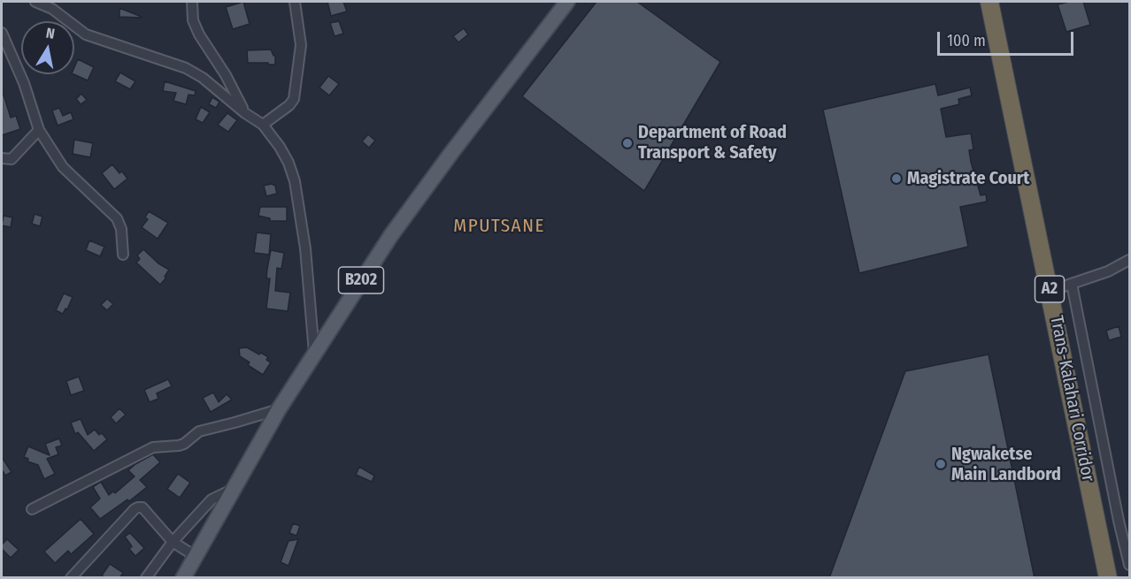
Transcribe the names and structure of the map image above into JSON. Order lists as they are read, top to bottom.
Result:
{
  "streets": {
    "highway": ["A2", "Trans-Kalahari Corridor"],
    "main road": ["B202"]
  },
  "districts": ["MPUTSANE"],
  "places": ["Department of Road Transport & Safety", "Magistrate Court", "Ngwaketse Main Landbord"],
  "scale_bar": "100 m",
  "north": "top"
}
